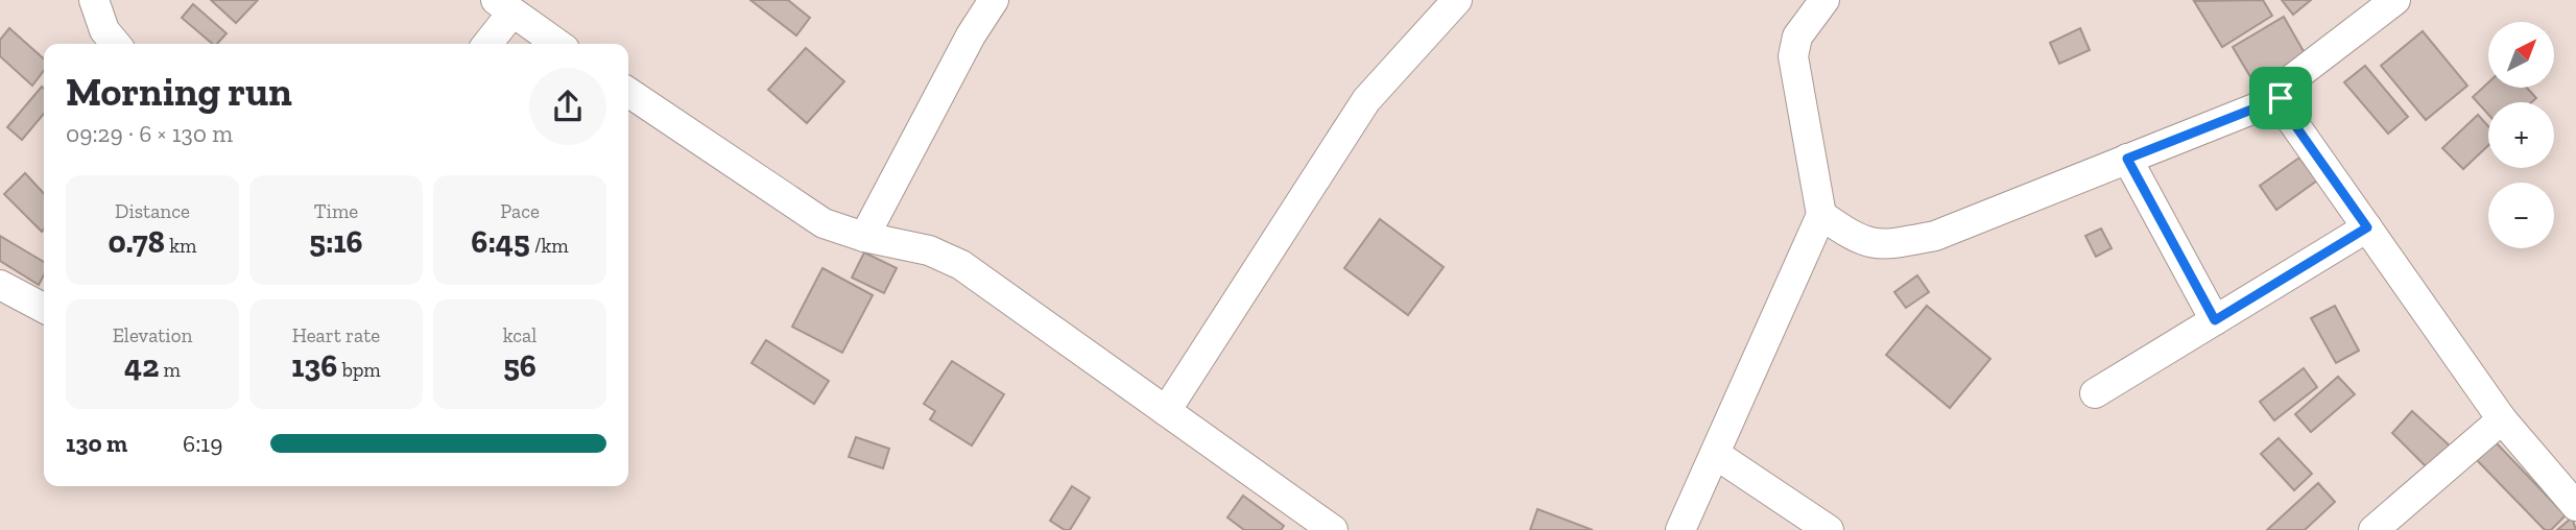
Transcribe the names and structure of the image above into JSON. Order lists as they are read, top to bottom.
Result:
{
  "north": "top right",
  "page": {
    "map_buttons": ["+", "−"],
    "heading": ["Morning run", "09:29 · 6 × 130 m"],
    "stats": [
      ["Distance", "0.78 km"],
      ["Time", "5:16"],
      ["Pace", "6:45 /km"],
      ["Elevation", "42 m"],
      ["Heart rate", "136 bpm"],
      ["kcal", "56"]
    ],
    "list": [
      {
        "name": "130 m",
        "note": "6:19"
      }
    ]
  }
}
